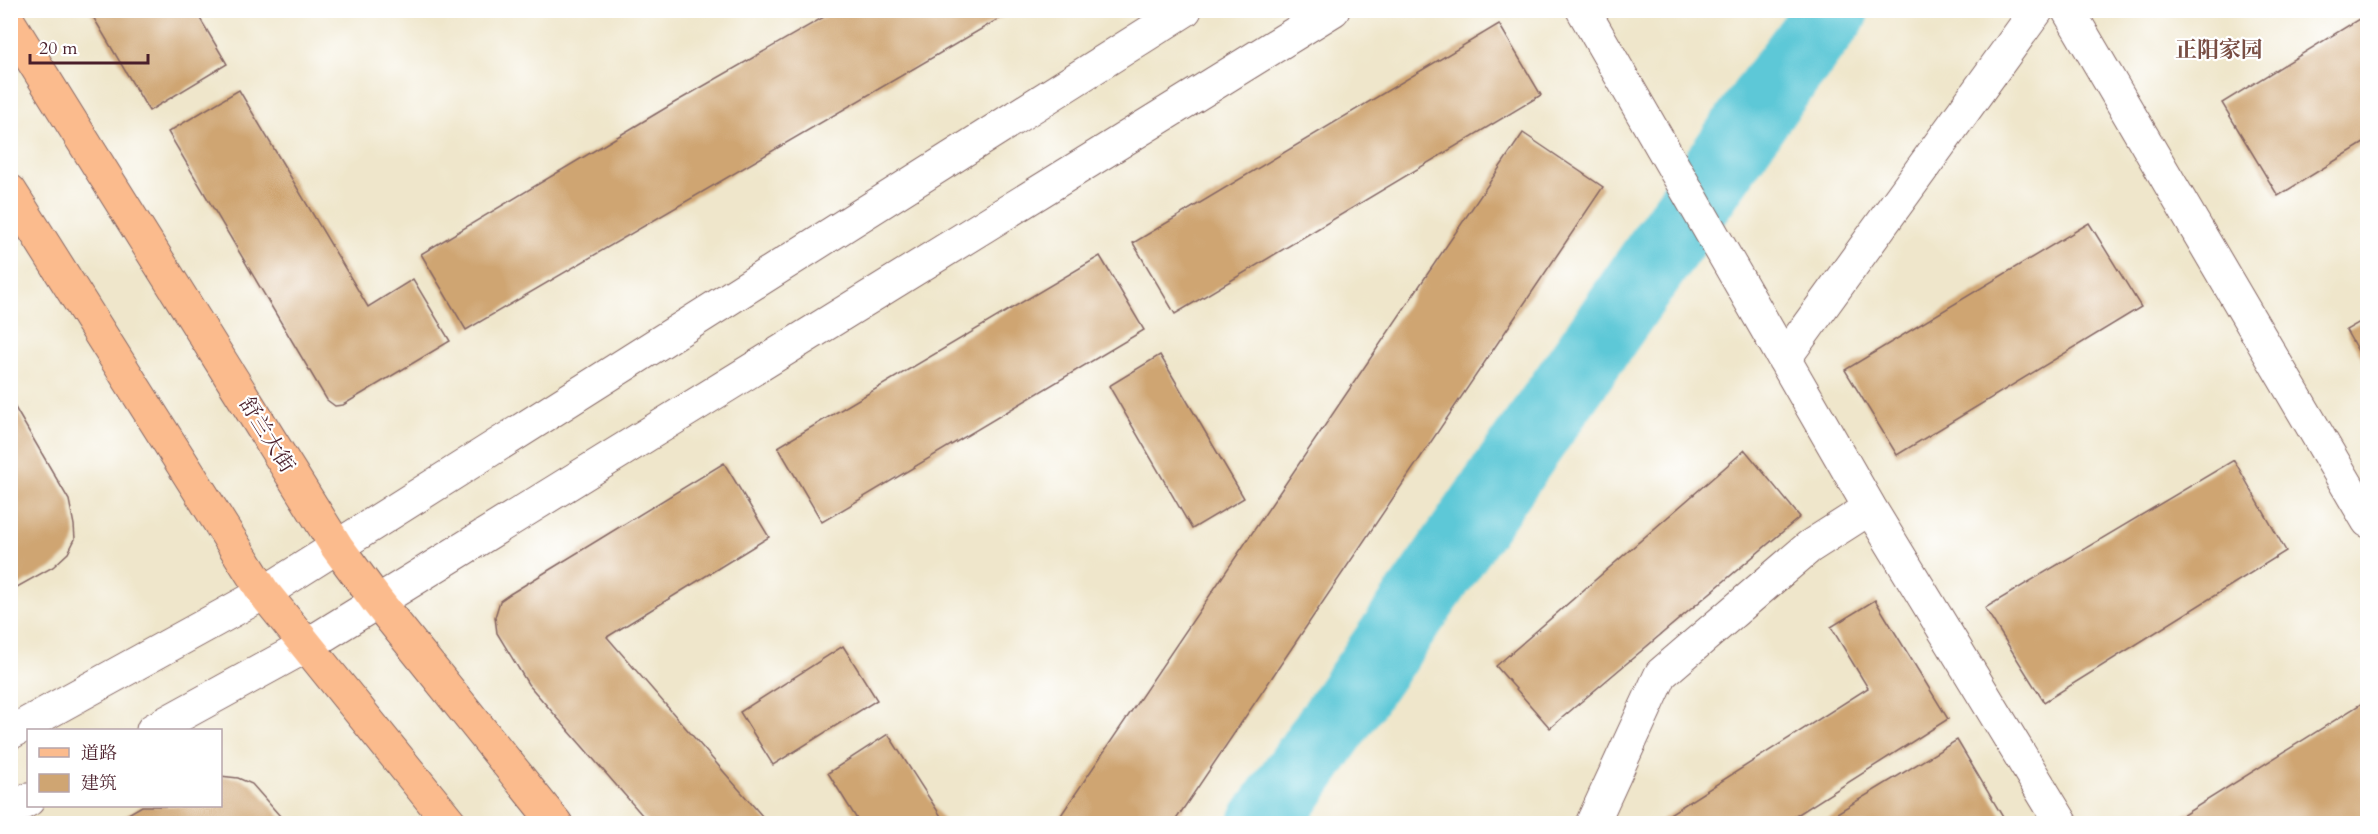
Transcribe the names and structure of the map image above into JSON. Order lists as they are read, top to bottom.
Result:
{
  "streets": {
    "main road": ["舒兰大街"]
  },
  "districts": ["正阳家园"],
  "legend": ["道路", "建筑"],
  "scale_bar": "20 m"
}
